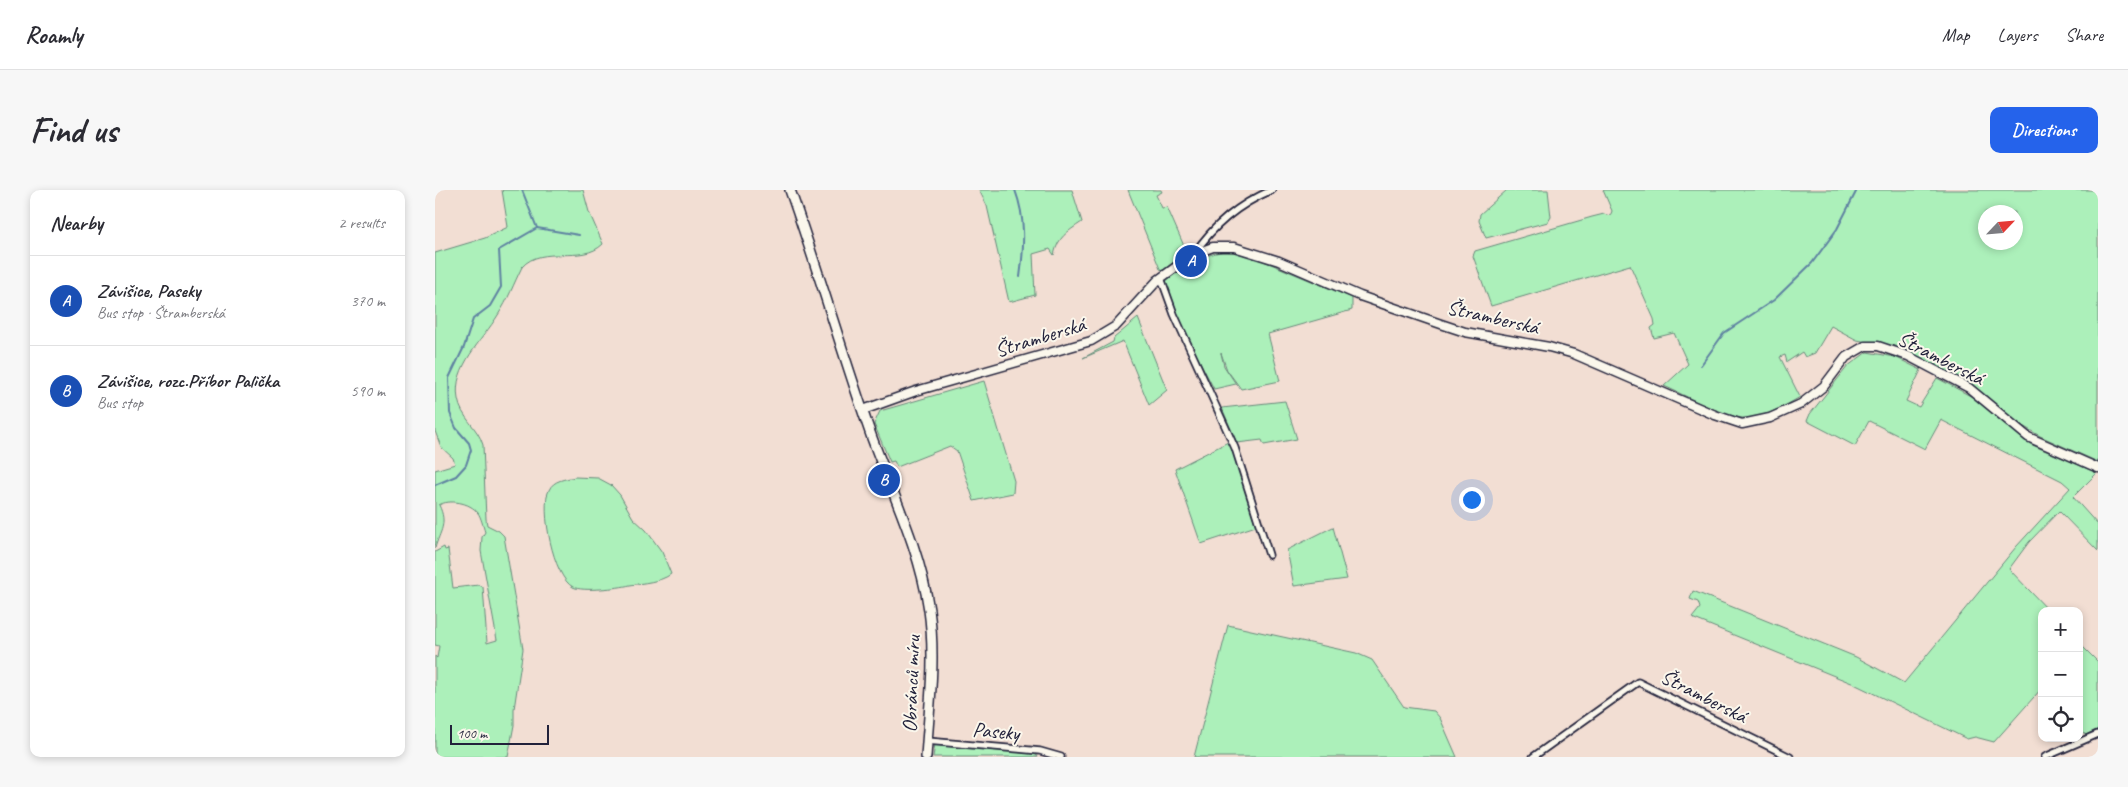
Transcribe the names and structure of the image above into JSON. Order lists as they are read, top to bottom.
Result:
{
  "streets": {
    "main road": ["Obránců míru"],
    "street": ["Štramberská", "Paseky"]
  },
  "crossings": [
    ["Štramberská", "Obránců míru"],
    ["Obránců míru", "Paseky"]
  ],
  "scale_bar": "100 m",
  "north": "top right",
  "page": {
    "header": "Roamly",
    "nav": ["Map", "Layers", "Share"],
    "buttons": "Directions",
    "title": "Find us",
    "heading": ["Nearby", "2 results"],
    "pins": ["A", "B"],
    "list": [
      {
        "mark": "A",
        "name": "Závišice, Paseky",
        "note": "Bus stop · Štramberská",
        "value": "370 m"
      },
      {
        "mark": "B",
        "name": "Závišice, rozc.Příbor Palička",
        "note": "Bus stop",
        "value": "590 m"
      }
    ],
    "map_buttons": ["+", "−"],
    "scale": "100 m"
  }
}
